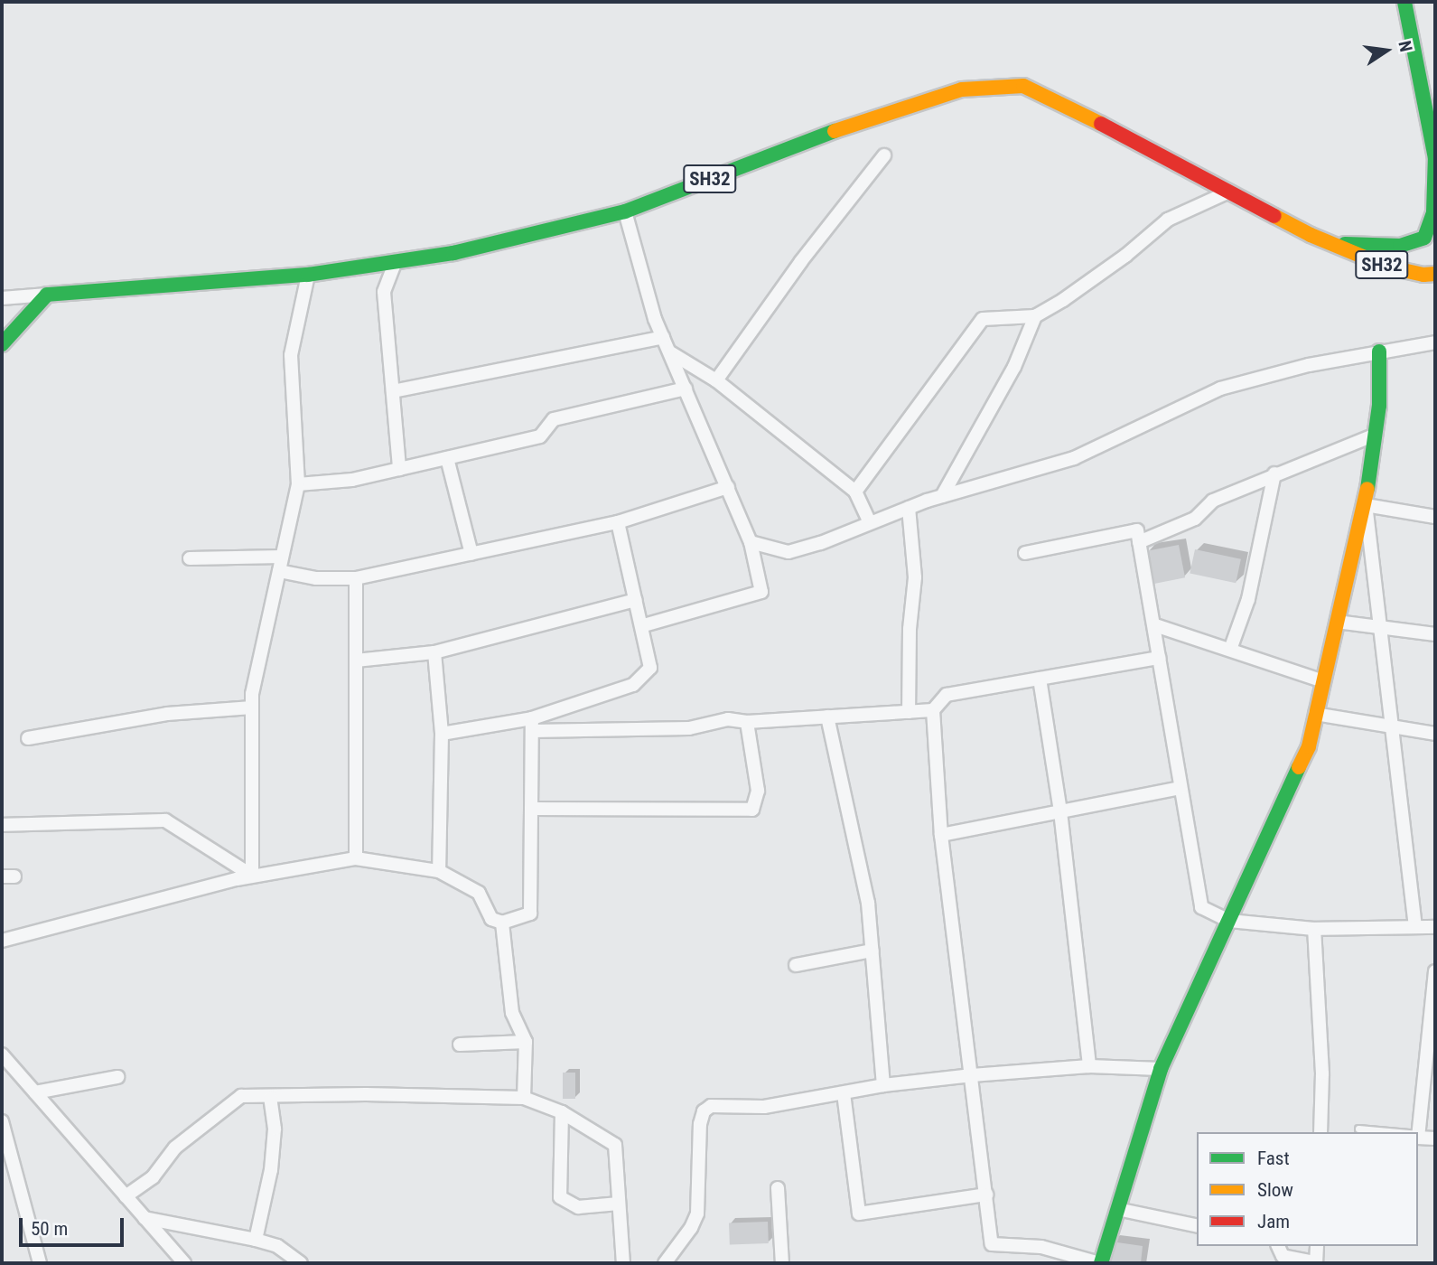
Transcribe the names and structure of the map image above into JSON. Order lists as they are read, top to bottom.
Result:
{
  "streets": {
    "main road": ["SH32"]
  },
  "legend": ["Fast", "Slow", "Jam"],
  "scale_bar": "50 m",
  "north": "right"
}
